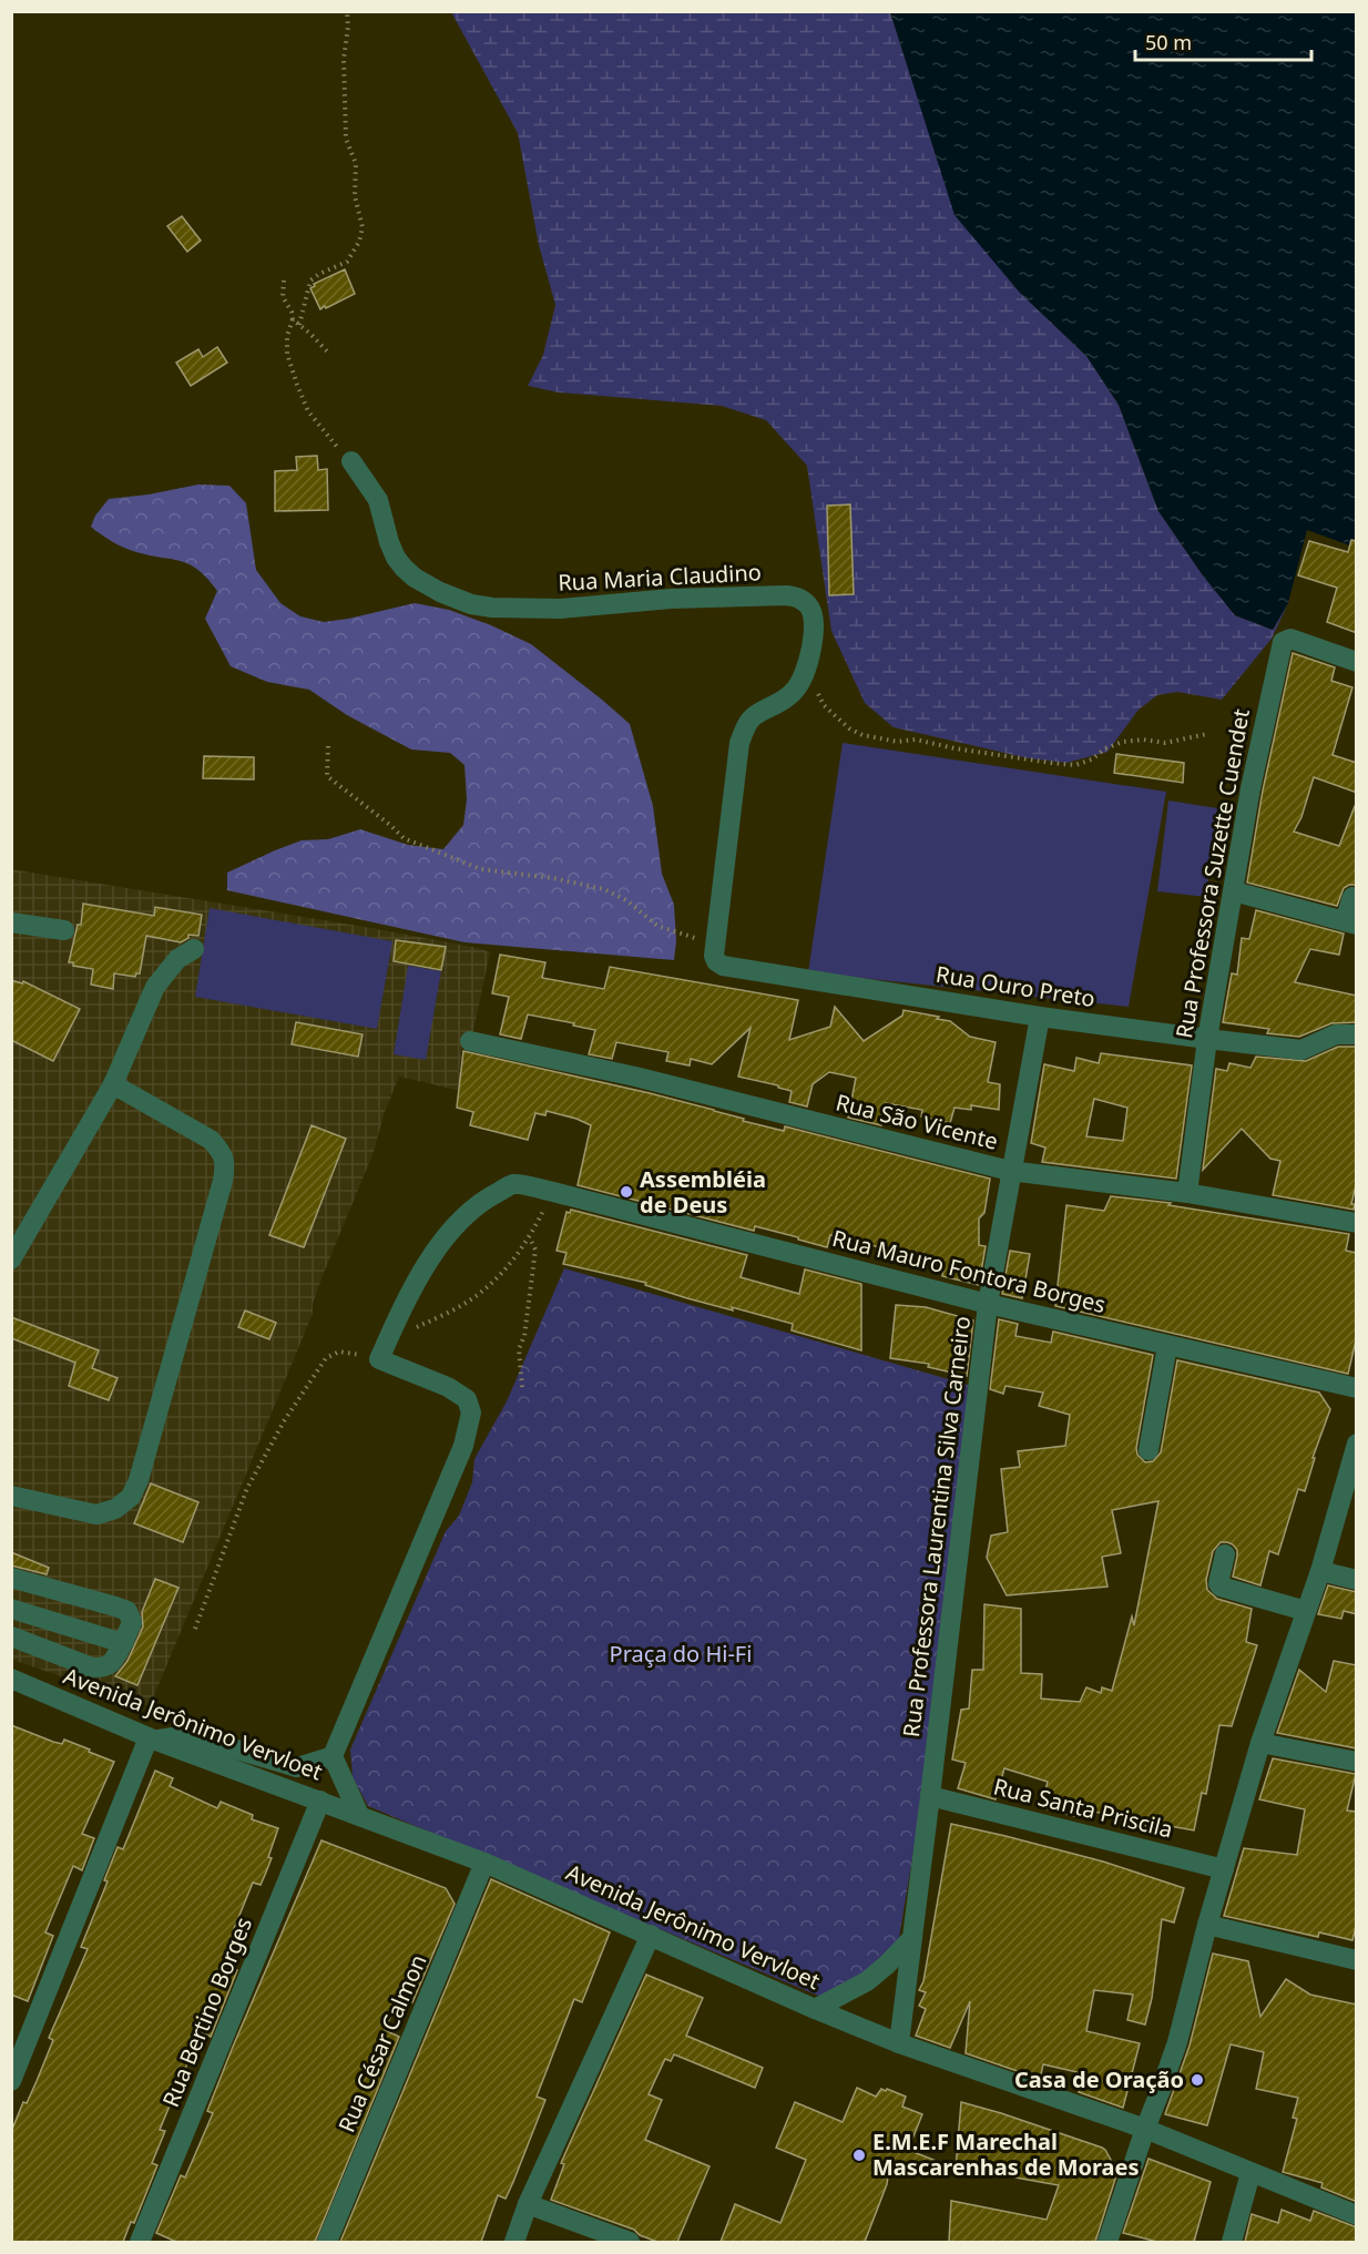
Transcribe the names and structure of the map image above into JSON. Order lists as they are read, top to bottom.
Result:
{
  "streets": {
    "street": [
      "Rua Maria Claudino",
      "Rua Professora Suzette Cuendet",
      "Rua Ouro Preto",
      "Rua São Vicente",
      "Rua Mauro Fontora Borges",
      "Rua Professora Laurentina Silva Carneiro",
      "Avenida Jerônimo Vervloet",
      "Rua Santa Priscila",
      "Rua Bertino Borges",
      "Rua César Calmon"
    ]
  },
  "crossings": [
    ["Rua Maria Claudino", "Rua Ouro Preto"],
    ["Rua Professora Suzette Cuendet", "Rua Ouro Preto"],
    ["Rua Professora Suzette Cuendet", "Rua São Vicente"],
    ["Rua Ouro Preto", "Rua Professora Laurentina Silva Carneiro"],
    ["Rua São Vicente", "Rua Professora Laurentina Silva Carneiro"],
    ["Rua Mauro Fontora Borges", "Rua Professora Laurentina Silva Carneiro"],
    ["Rua Professora Laurentina Silva Carneiro", "Avenida Jerônimo Vervloet"],
    ["Rua Professora Laurentina Silva Carneiro", "Rua Santa Priscila"],
    ["Avenida Jerônimo Vervloet", "Rua Bertino Borges"],
    ["Avenida Jerônimo Vervloet", "Rua César Calmon"]
  ],
  "parks": ["Praça do Hi-Fi"],
  "places": ["Assembléia de Deus", "Casa de Oração", "E.M.E.F Marechal Mascarenhas de Moraes"],
  "scale_bar": "50 m"
}
